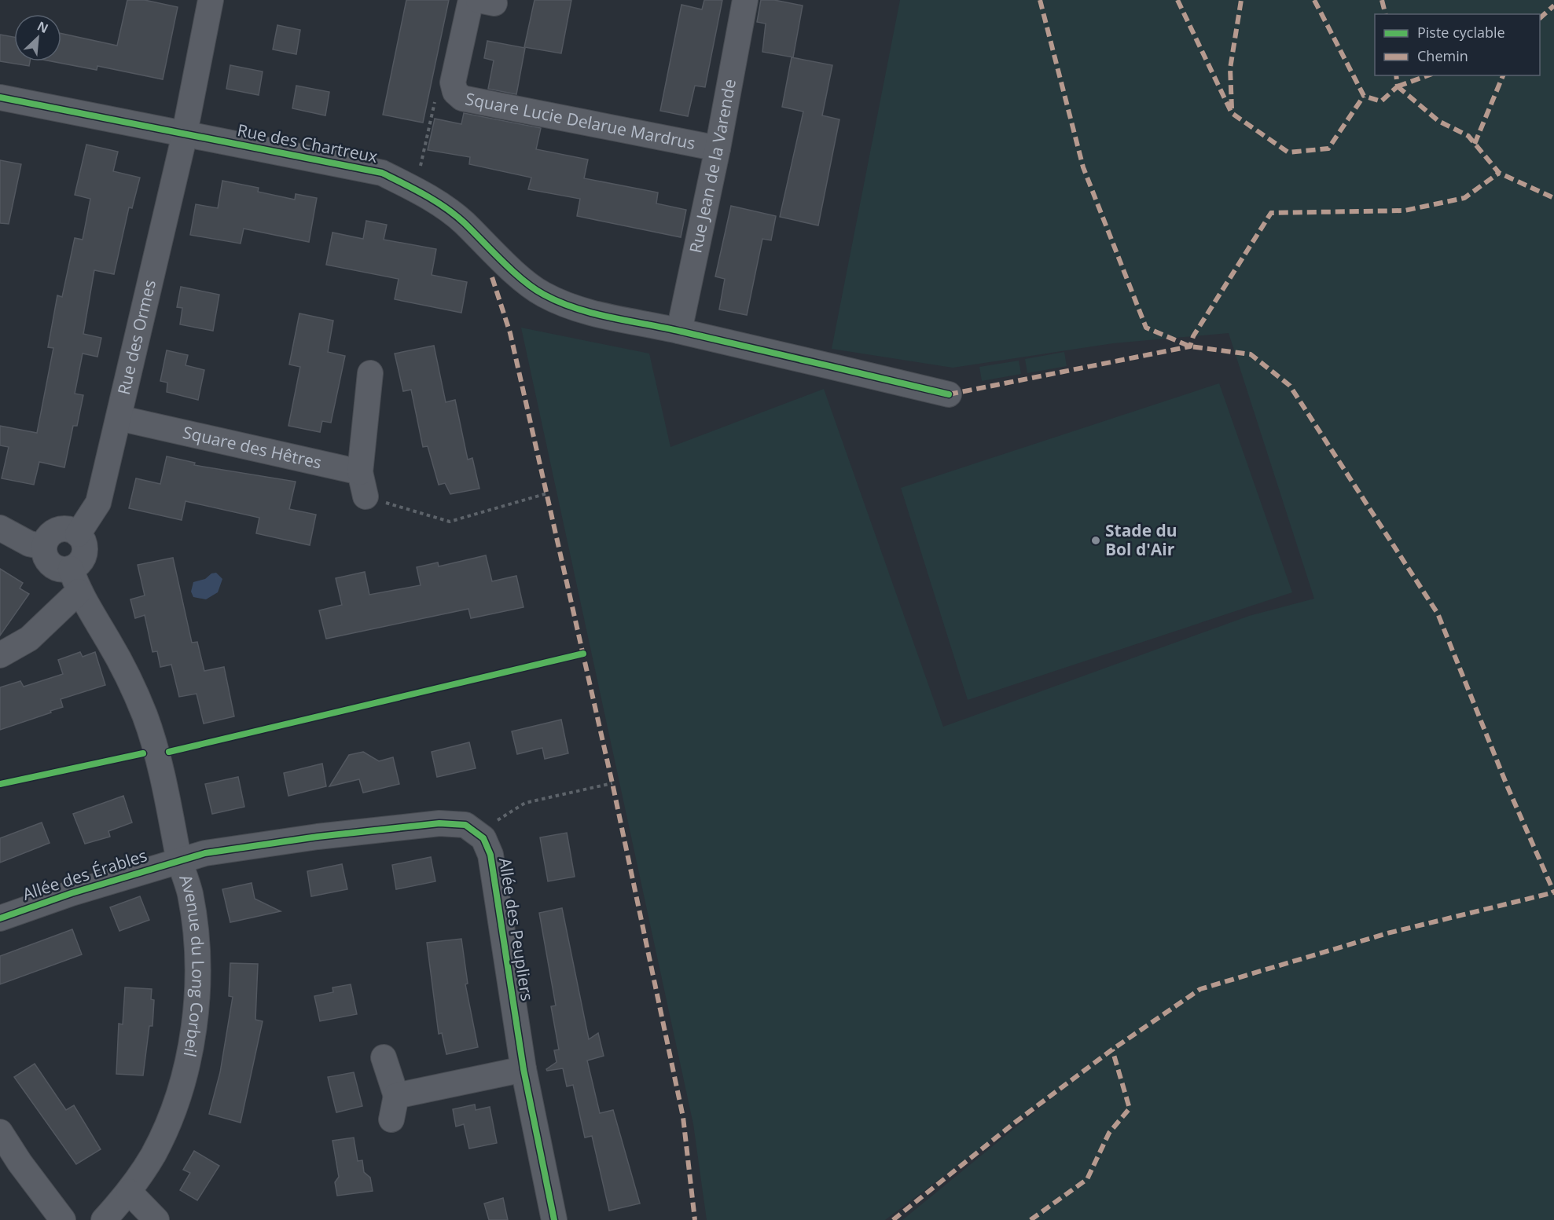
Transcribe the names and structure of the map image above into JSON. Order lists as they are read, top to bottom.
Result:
{
  "streets": {
    "street": [
      "Square Lucie Delarue Mardrus",
      "Rue des Chartreux",
      "Rue Jean de la Varende",
      "Rue des Ormes",
      "Square des Hêtres",
      "Allée des Érables",
      "Allée des Peupliers",
      "Avenue du Long Corbeil"
    ]
  },
  "crossings": [
    ["Square Lucie Delarue Mardrus", "Rue Jean de la Varende"],
    ["Rue des Chartreux", "Rue Jean de la Varende"],
    ["Rue des Chartreux", "Rue des Ormes"],
    ["Rue des Ormes", "Square des Hêtres"],
    ["Rue des Ormes", "Avenue du Long Corbeil"],
    ["Allée des Érables", "Allée des Peupliers"],
    ["Allée des Érables", "Avenue du Long Corbeil"],
    ["Allée des Peupliers", "Avenue du Long Corbeil"]
  ],
  "places": ["Stade du Bol d'Air"],
  "legend": ["Piste cyclable", "Chemin"],
  "north": "top right"
}
